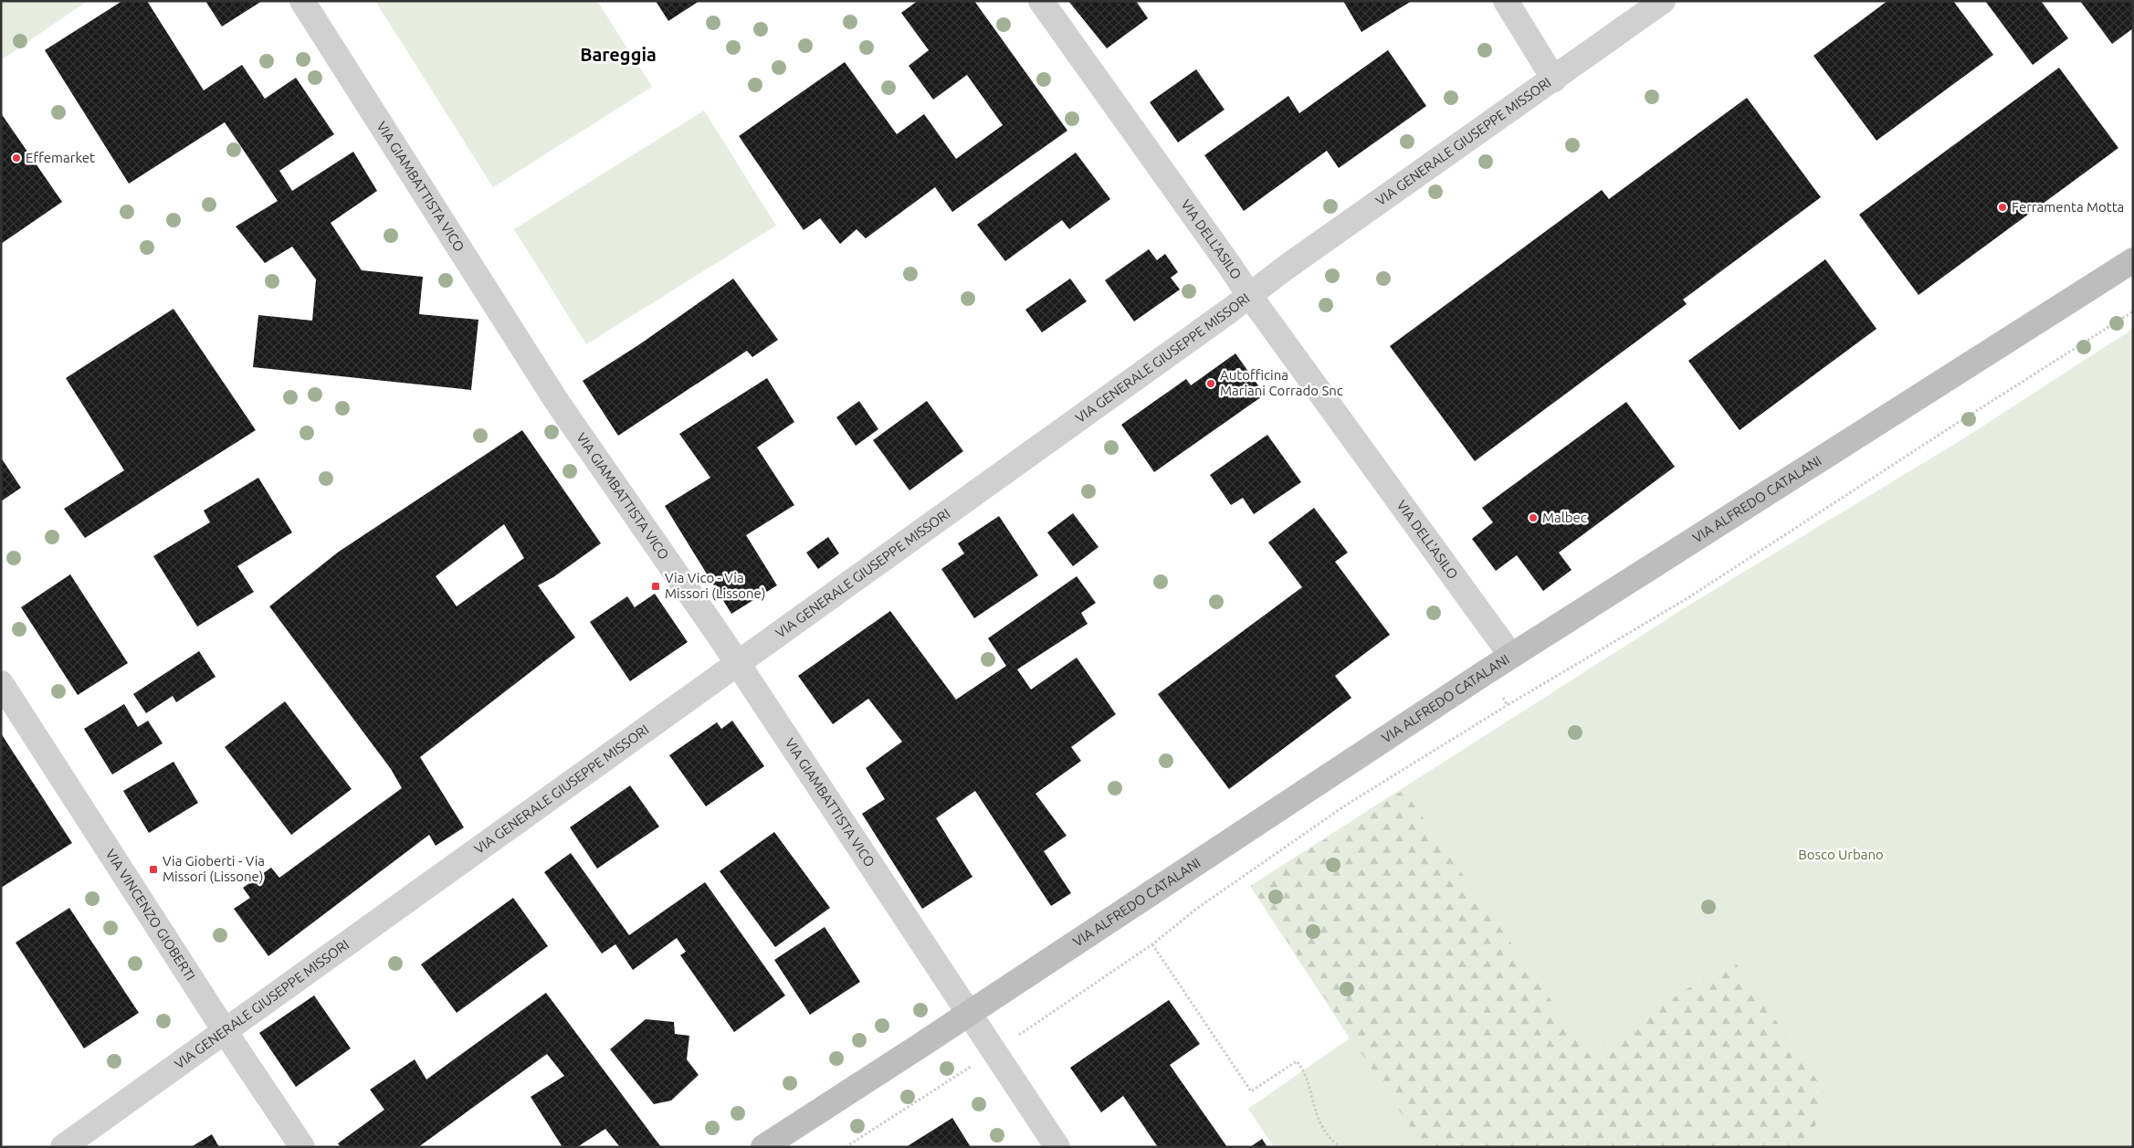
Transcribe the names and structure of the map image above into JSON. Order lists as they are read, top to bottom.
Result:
{
  "streets": {
    "street": [
      "VIA GENERALE GIUSEPPE MISSORI",
      "VIA GIAMBATTISTA VICO",
      "VIA DELL'ASILO",
      "VIA ALFREDO CATALANI",
      "VIA VINCENZO GIOBERTI"
    ]
  },
  "crossings": [
    ["VIA GENERALE GIUSEPPE MISSORI", "VIA GIAMBATTISTA VICO"],
    ["VIA GENERALE GIUSEPPE MISSORI", "VIA DELL'ASILO"],
    ["VIA GENERALE GIUSEPPE MISSORI", "VIA VINCENZO GIOBERTI"],
    ["VIA GIAMBATTISTA VICO", "VIA ALFREDO CATALANI"],
    ["VIA DELL'ASILO", "VIA ALFREDO CATALANI"]
  ],
  "districts": ["Bareggia"],
  "parks": ["Bosco Urbano"],
  "places": {
    "other": [
      "Effemarket",
      "Ferramenta Motta",
      "Autofficina Mariani Corrado Snc",
      "Malbec"
    ],
    "transit": ["Via Vico - Via Missori (Lissone)", "Via Gioberti - Via Missori (Lissone)"]
  }
}
